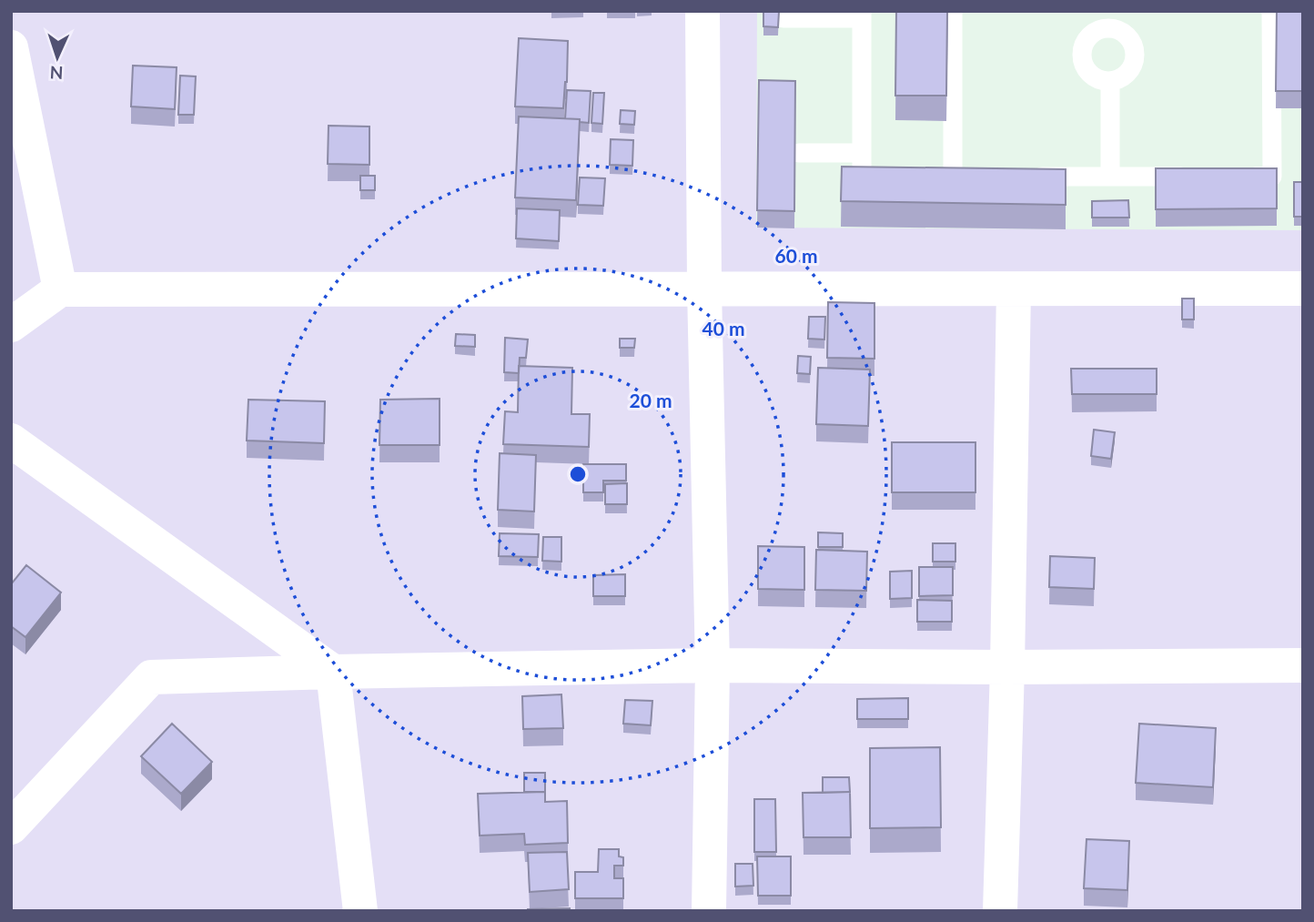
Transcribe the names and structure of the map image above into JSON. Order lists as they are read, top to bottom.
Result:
{
  "north": "bottom",
  "rings": ["60 m", "40 m", "20 m"]
}
